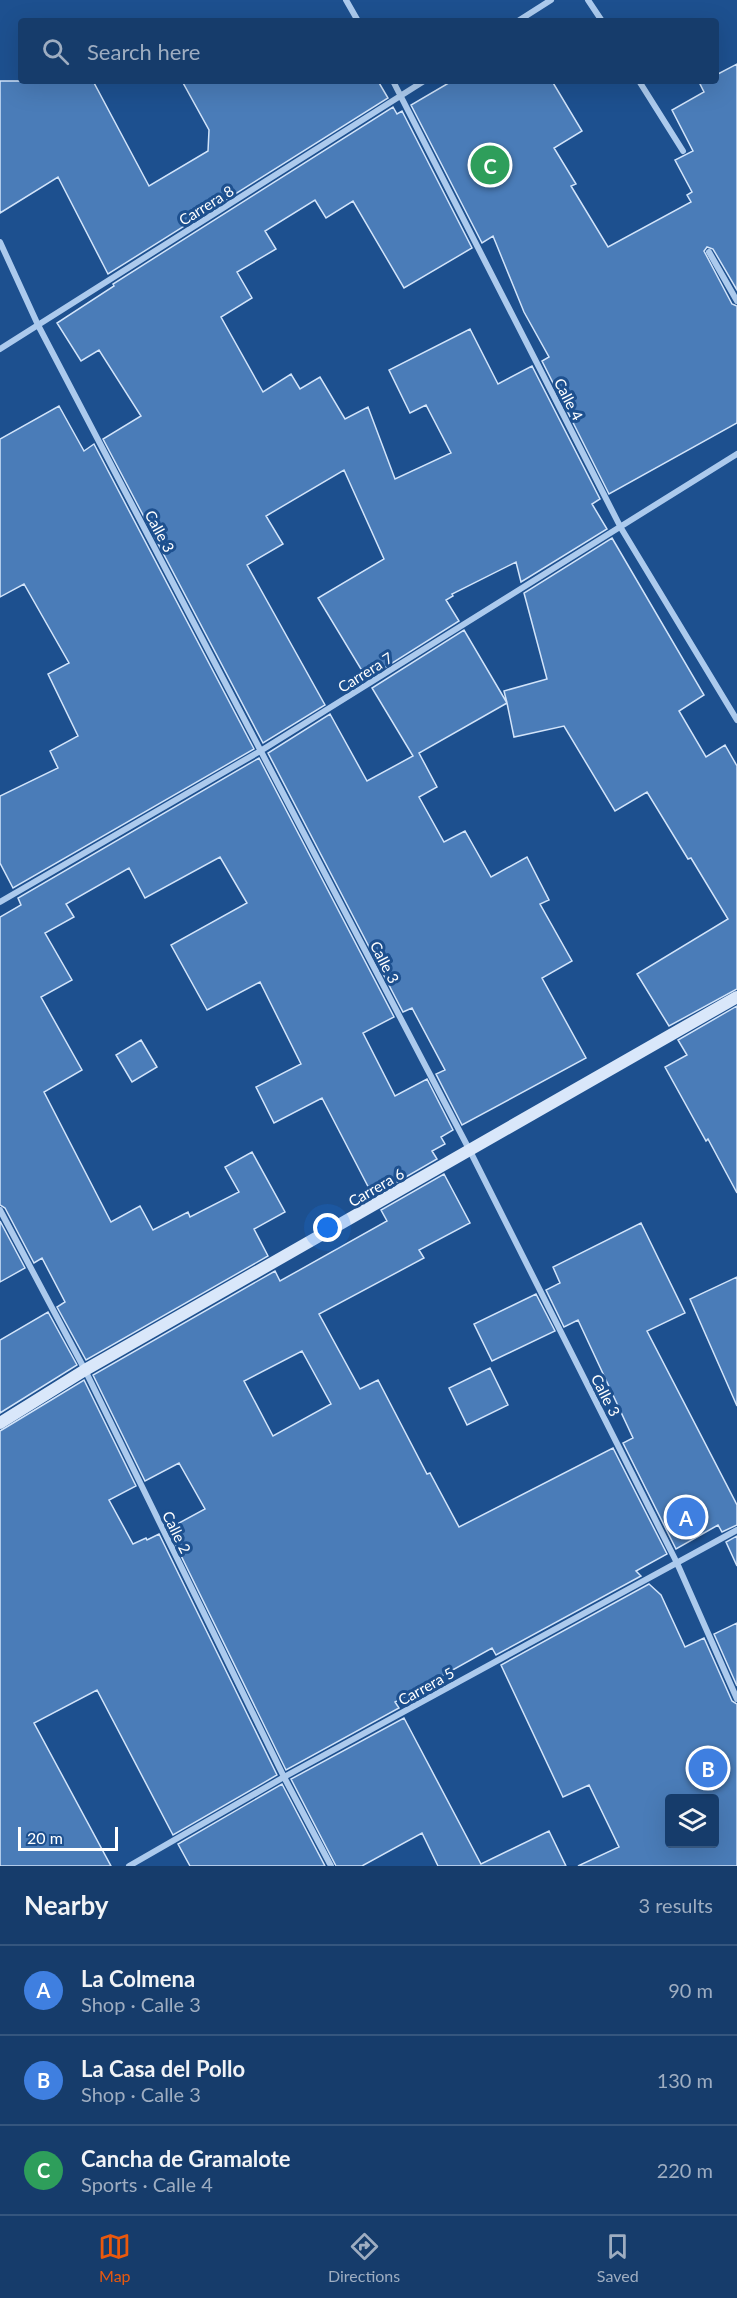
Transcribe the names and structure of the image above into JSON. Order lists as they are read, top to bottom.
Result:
{
  "streets": {
    "main road": ["Carrera 6"],
    "street": [
      "Carrera 8",
      "Calle 4",
      "Calle 3",
      "Carrera 7",
      "Calle 2",
      "Carrera 5"
    ]
  },
  "crossings": [
    ["Carrera 8", "Calle 4"],
    ["Carrera 8", "Calle 3"],
    ["Calle 4", "Carrera 7"],
    ["Calle 3", "Carrera 7"],
    ["Calle 3", "Carrera 6"],
    ["Calle 3", "Carrera 5"],
    ["Carrera 6", "Calle 2"],
    ["Calle 2", "Carrera 5"]
  ],
  "scale_bar": "20 m",
  "page": {
    "search": "Search here",
    "pins": ["C", "A", "B"],
    "scale": "20 m",
    "heading": ["Nearby", "3 results"],
    "list": [
      {
        "mark": "A",
        "name": "La Colmena",
        "note": "Shop · Calle 3",
        "value": "90 m"
      },
      {
        "mark": "B",
        "name": "La Casa del Pollo",
        "note": "Shop · Calle 3",
        "value": "130 m"
      },
      {
        "mark": "C",
        "name": "Cancha de Gramalote",
        "note": "Sports · Calle 4",
        "value": "220 m"
      }
    ],
    "nav": ["Map", "Directions", "Saved"]
  }
}
